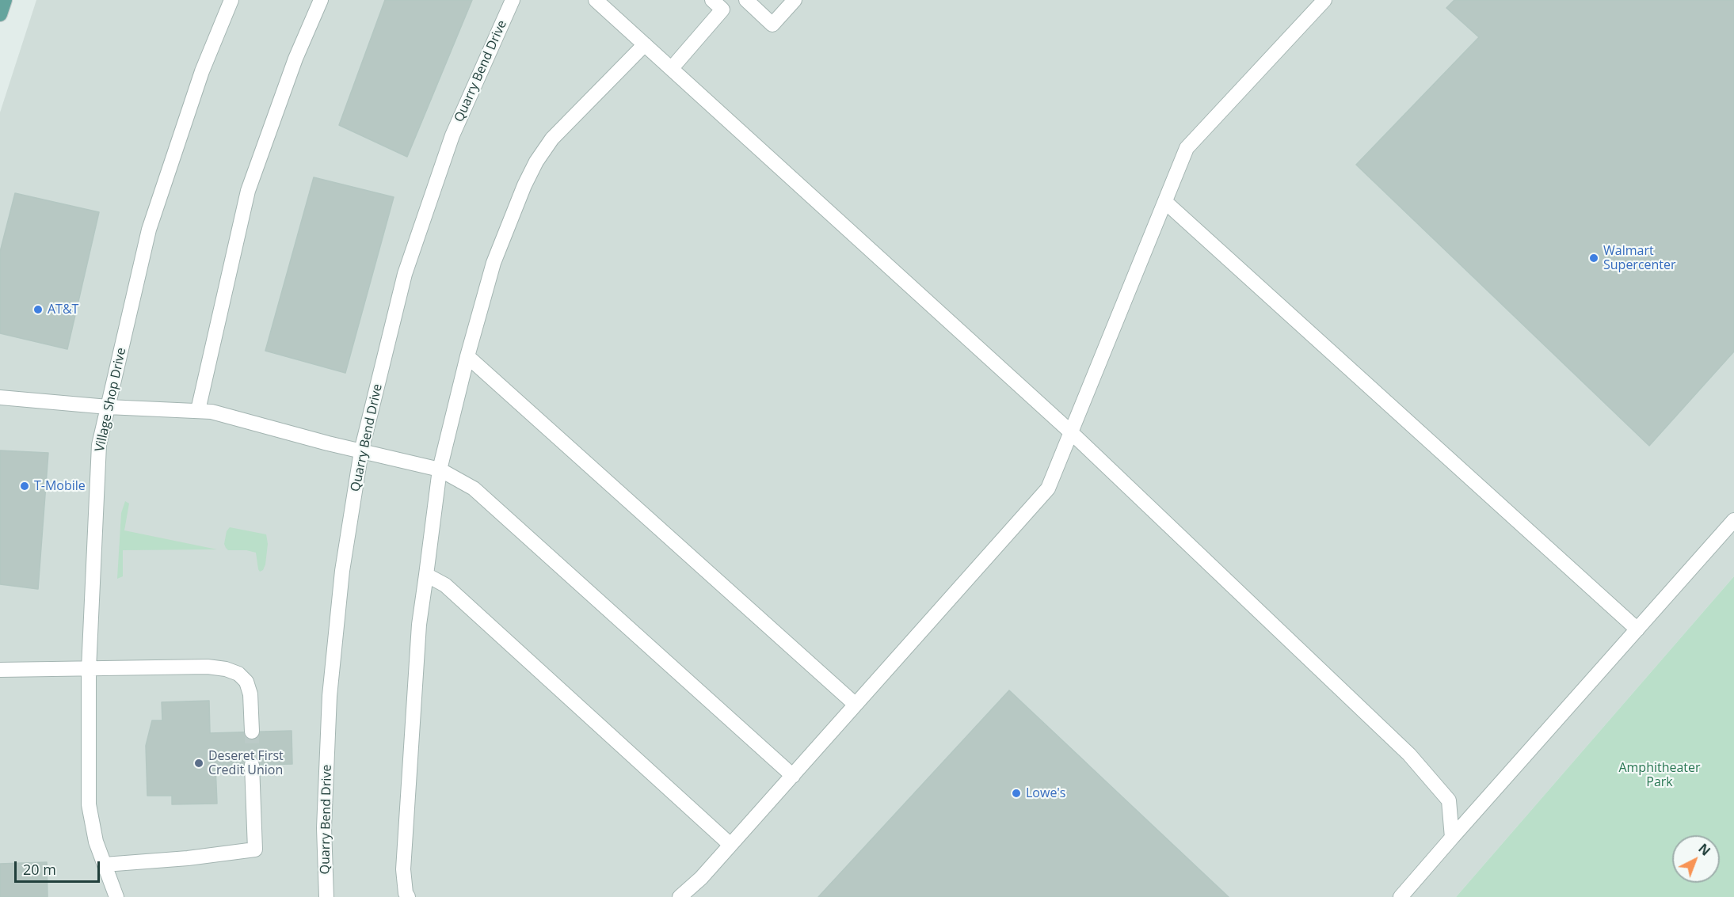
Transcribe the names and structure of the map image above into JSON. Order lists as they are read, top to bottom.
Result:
{
  "streets": {
    "street": ["Quarry Bend Drive", "Village Shop Drive"]
  },
  "parks": ["Amphitheater Park"],
  "places": [
    "Walmart Supercenter",
    "AT&T",
    "T-Mobile",
    "Deseret First Credit Union",
    "Lowe's"
  ],
  "scale_bar": "20 m",
  "north": "top right"
}
